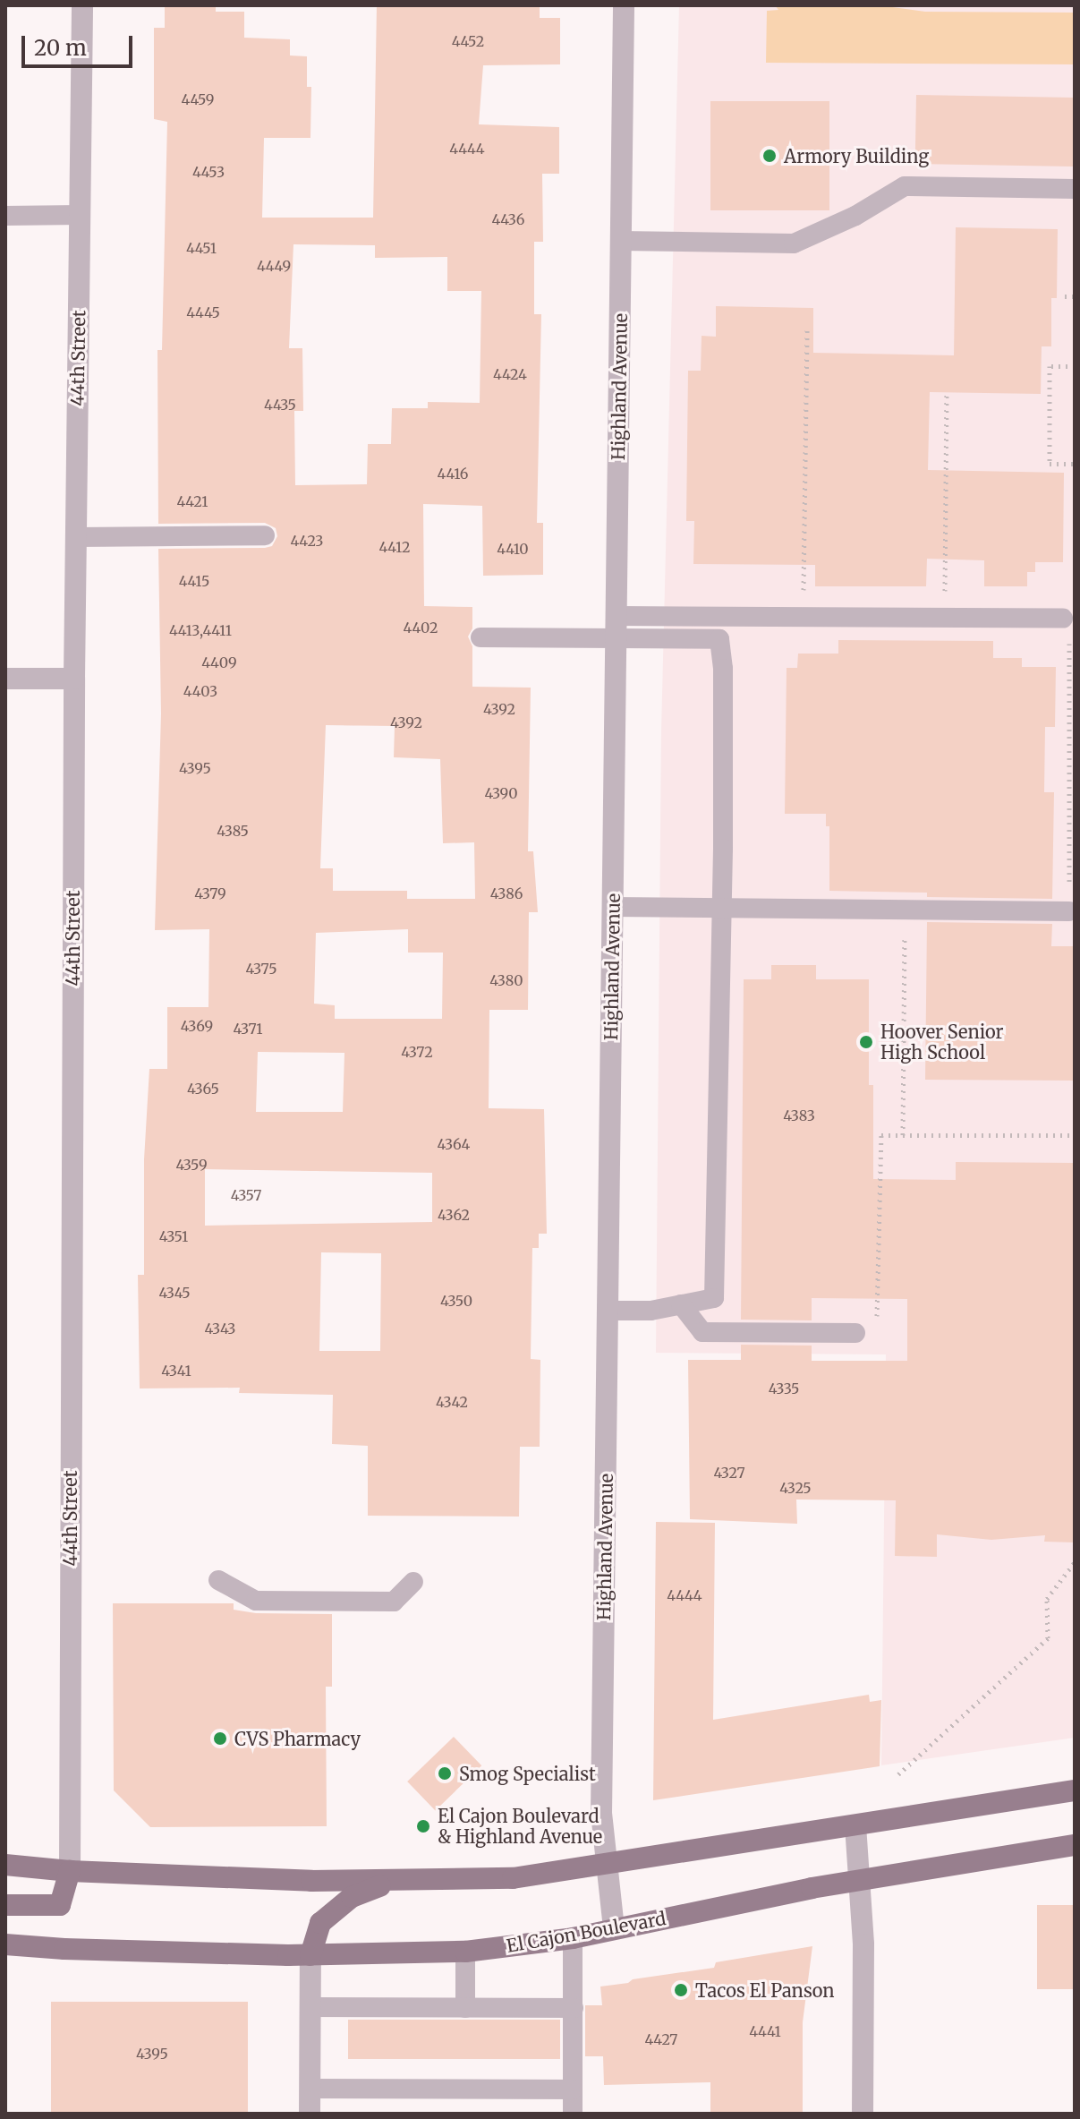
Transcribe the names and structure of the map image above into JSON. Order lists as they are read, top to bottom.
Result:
{
  "streets": {
    "main road": ["El Cajon Boulevard"],
    "street": ["44th Street", "Highland Avenue"]
  },
  "crossings": [
    ["Highland Avenue", "El Cajon Boulevard"]
  ],
  "places": [
    "Armory Building",
    "Hoover Senior High School",
    "CVS Pharmacy",
    "Smog Specialist",
    "El Cajon Boulevard & Highland Avenue",
    "Tacos El Panson"
  ],
  "house_numbers": [
    "4452",
    "4459",
    "4444",
    "4453",
    "4436",
    "4451",
    "4449",
    "4445",
    "4424",
    "4435",
    "4416",
    "4421",
    "4423",
    "4412",
    "4410",
    "4415",
    "4402",
    "4413,4411",
    "4409",
    "4403",
    "4392",
    "4392",
    "4395",
    "4390",
    "4385",
    "4379",
    "4386",
    "4375",
    "4380",
    "4369",
    "4371",
    "4372",
    "4365",
    "4383",
    "4364",
    "4359",
    "4357",
    "4362",
    "4351",
    "4345",
    "4350",
    "4343",
    "4341",
    "4335",
    "4342",
    "4327",
    "4325",
    "4444",
    "4441",
    "4427",
    "4395"
  ],
  "scale_bar": "20 m"
}
